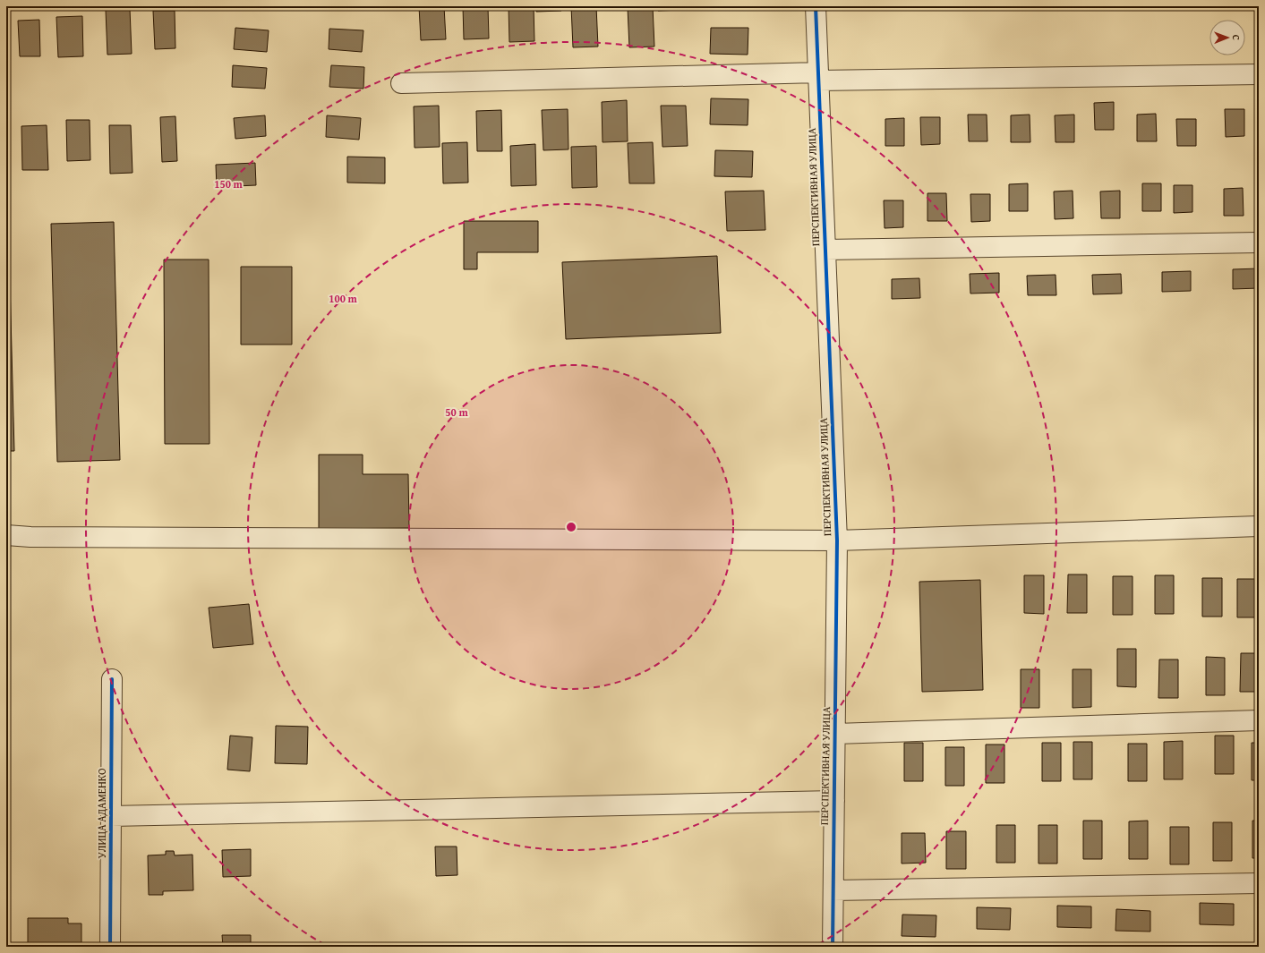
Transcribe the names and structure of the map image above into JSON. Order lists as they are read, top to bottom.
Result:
{
  "streets": {
    "street": ["ПЕРСПЕКТИВНАЯ УЛИЦА", "УЛИЦА АДАМЕНКО"]
  },
  "north": "right",
  "rings": ["150 m", "100 m", "50 m"]
}
